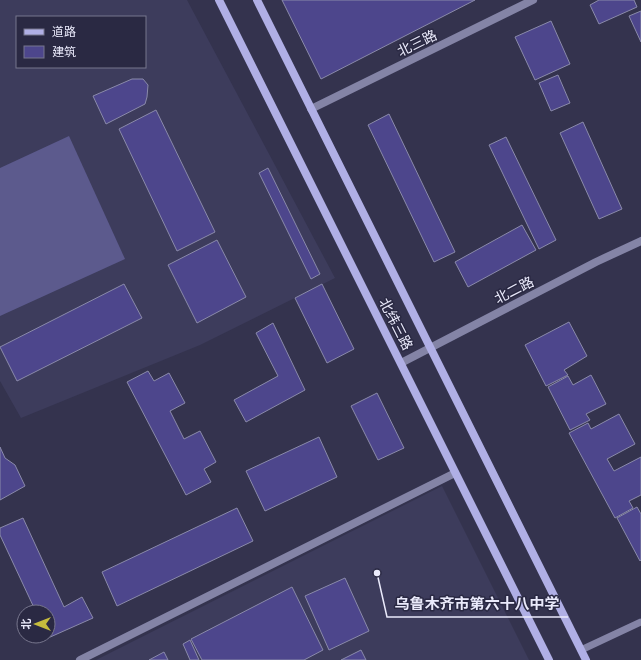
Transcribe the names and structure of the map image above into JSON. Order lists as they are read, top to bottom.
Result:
{
  "streets": {
    "main road": ["北纬三路"],
    "street": ["北三路", "北二路"]
  },
  "crossings": [
    ["北三路", "北纬三路"],
    ["北二路", "北纬三路"]
  ],
  "places": ["乌鲁木齐市第六十八中学"],
  "legend": ["道路", "建筑"],
  "north": "left"
}
